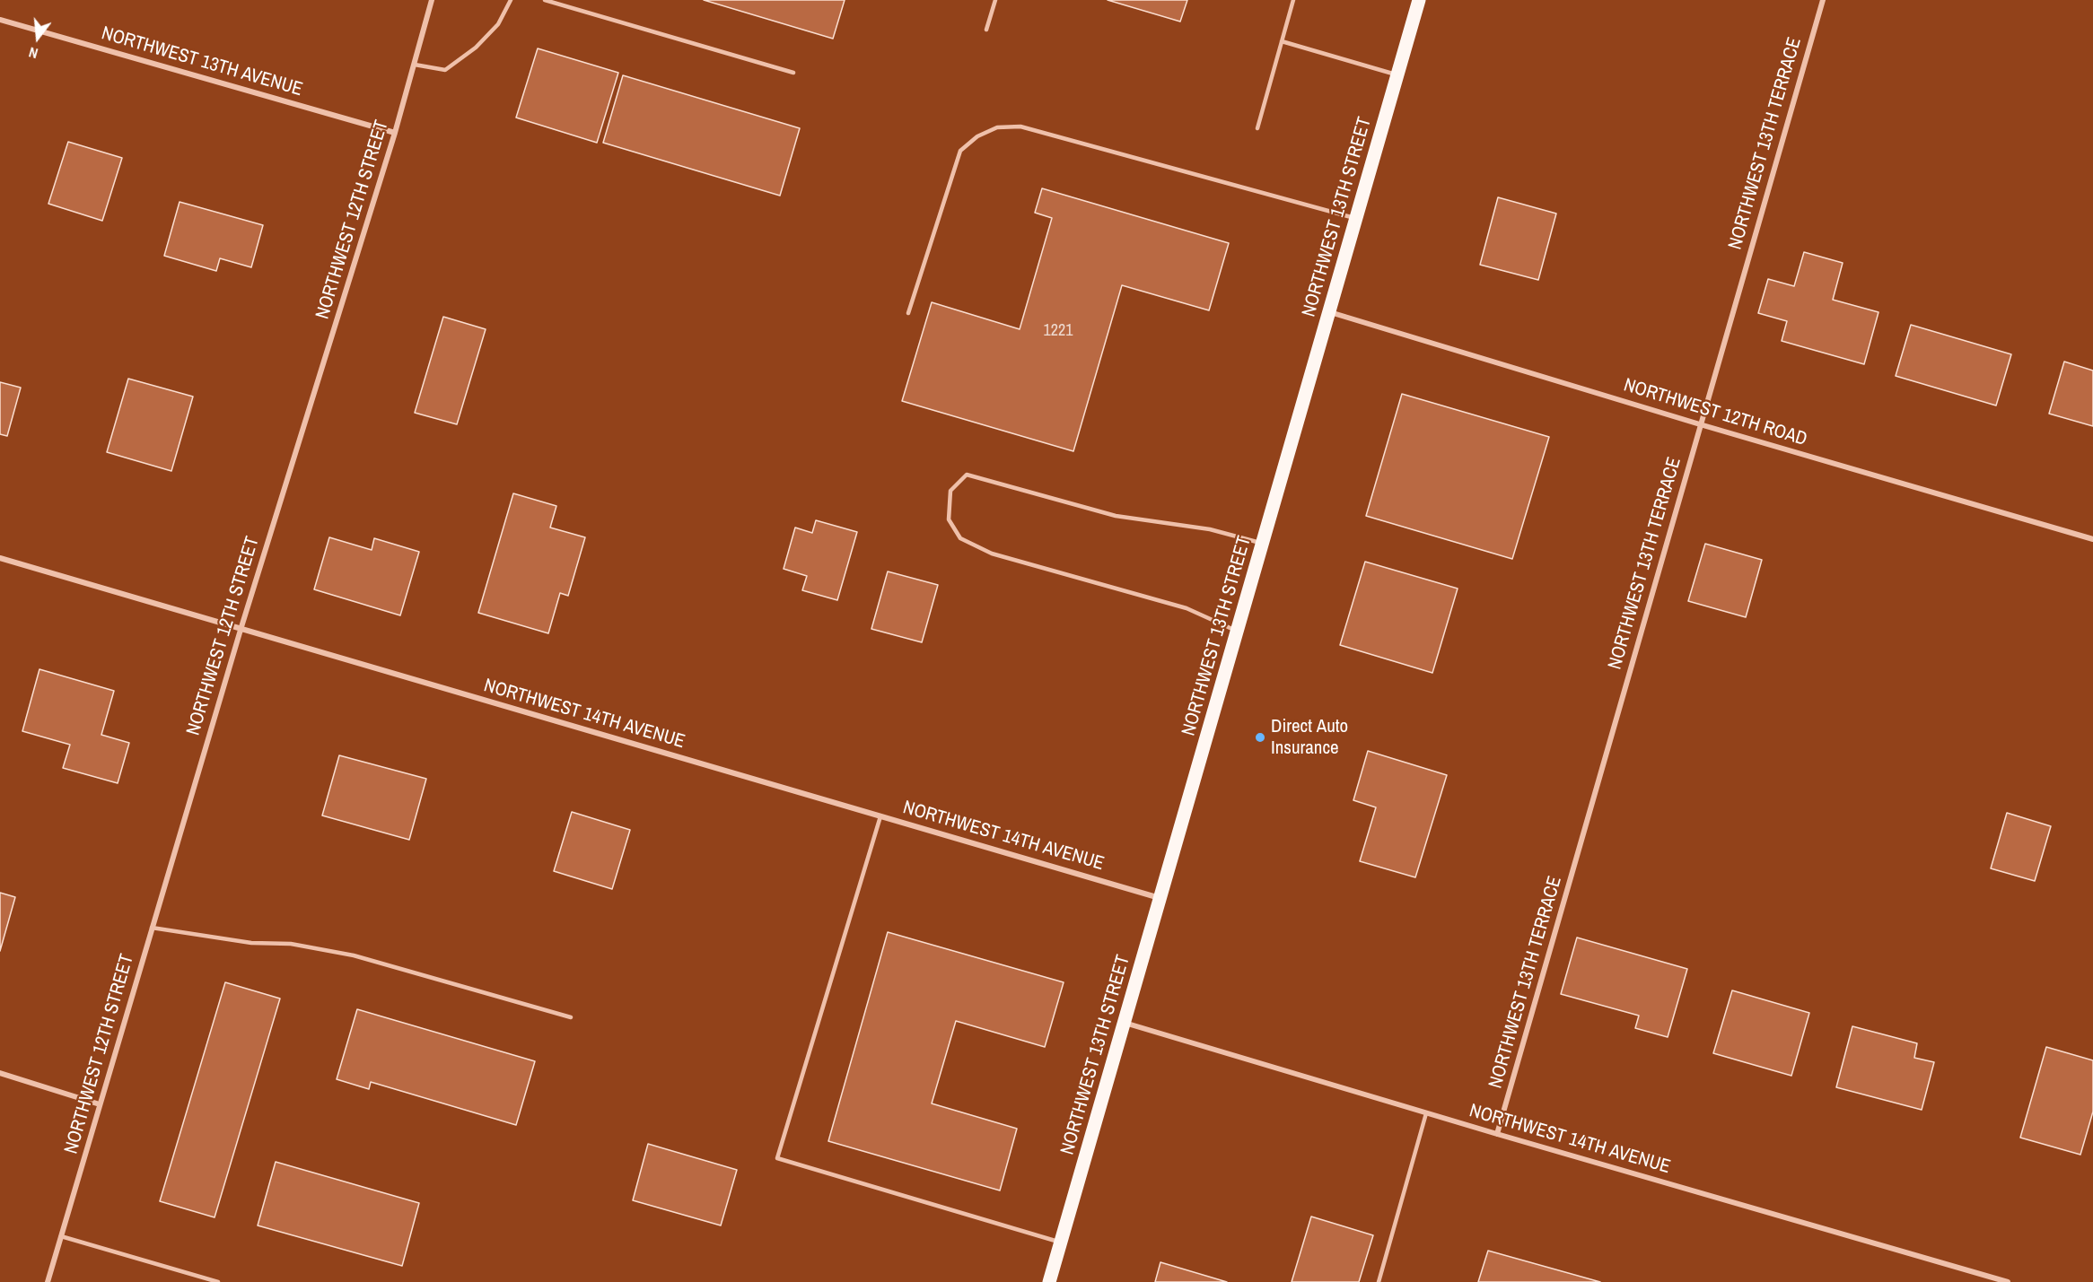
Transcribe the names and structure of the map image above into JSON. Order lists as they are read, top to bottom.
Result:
{
  "streets": {
    "main road": ["NORTHWEST 13TH STREET"],
    "street": [
      "NORTHWEST 13TH AVENUE",
      "NORTHWEST 13TH TERRACE",
      "NORTHWEST 12TH STREET",
      "NORTHWEST 12TH ROAD",
      "NORTHWEST 14TH AVENUE"
    ]
  },
  "crossings": [
    ["NORTHWEST 13TH AVENUE", "NORTHWEST 12TH STREET"],
    ["NORTHWEST 13TH TERRACE", "NORTHWEST 12TH ROAD"],
    ["NORTHWEST 13TH TERRACE", "NORTHWEST 14TH AVENUE"],
    ["NORTHWEST 13TH STREET", "NORTHWEST 12TH ROAD"],
    ["NORTHWEST 13TH STREET", "NORTHWEST 14TH AVENUE"],
    ["NORTHWEST 12TH STREET", "NORTHWEST 14TH AVENUE"]
  ],
  "places": ["Direct Auto Insurance"],
  "house_numbers": ["1221"],
  "north": "bottom"
}
